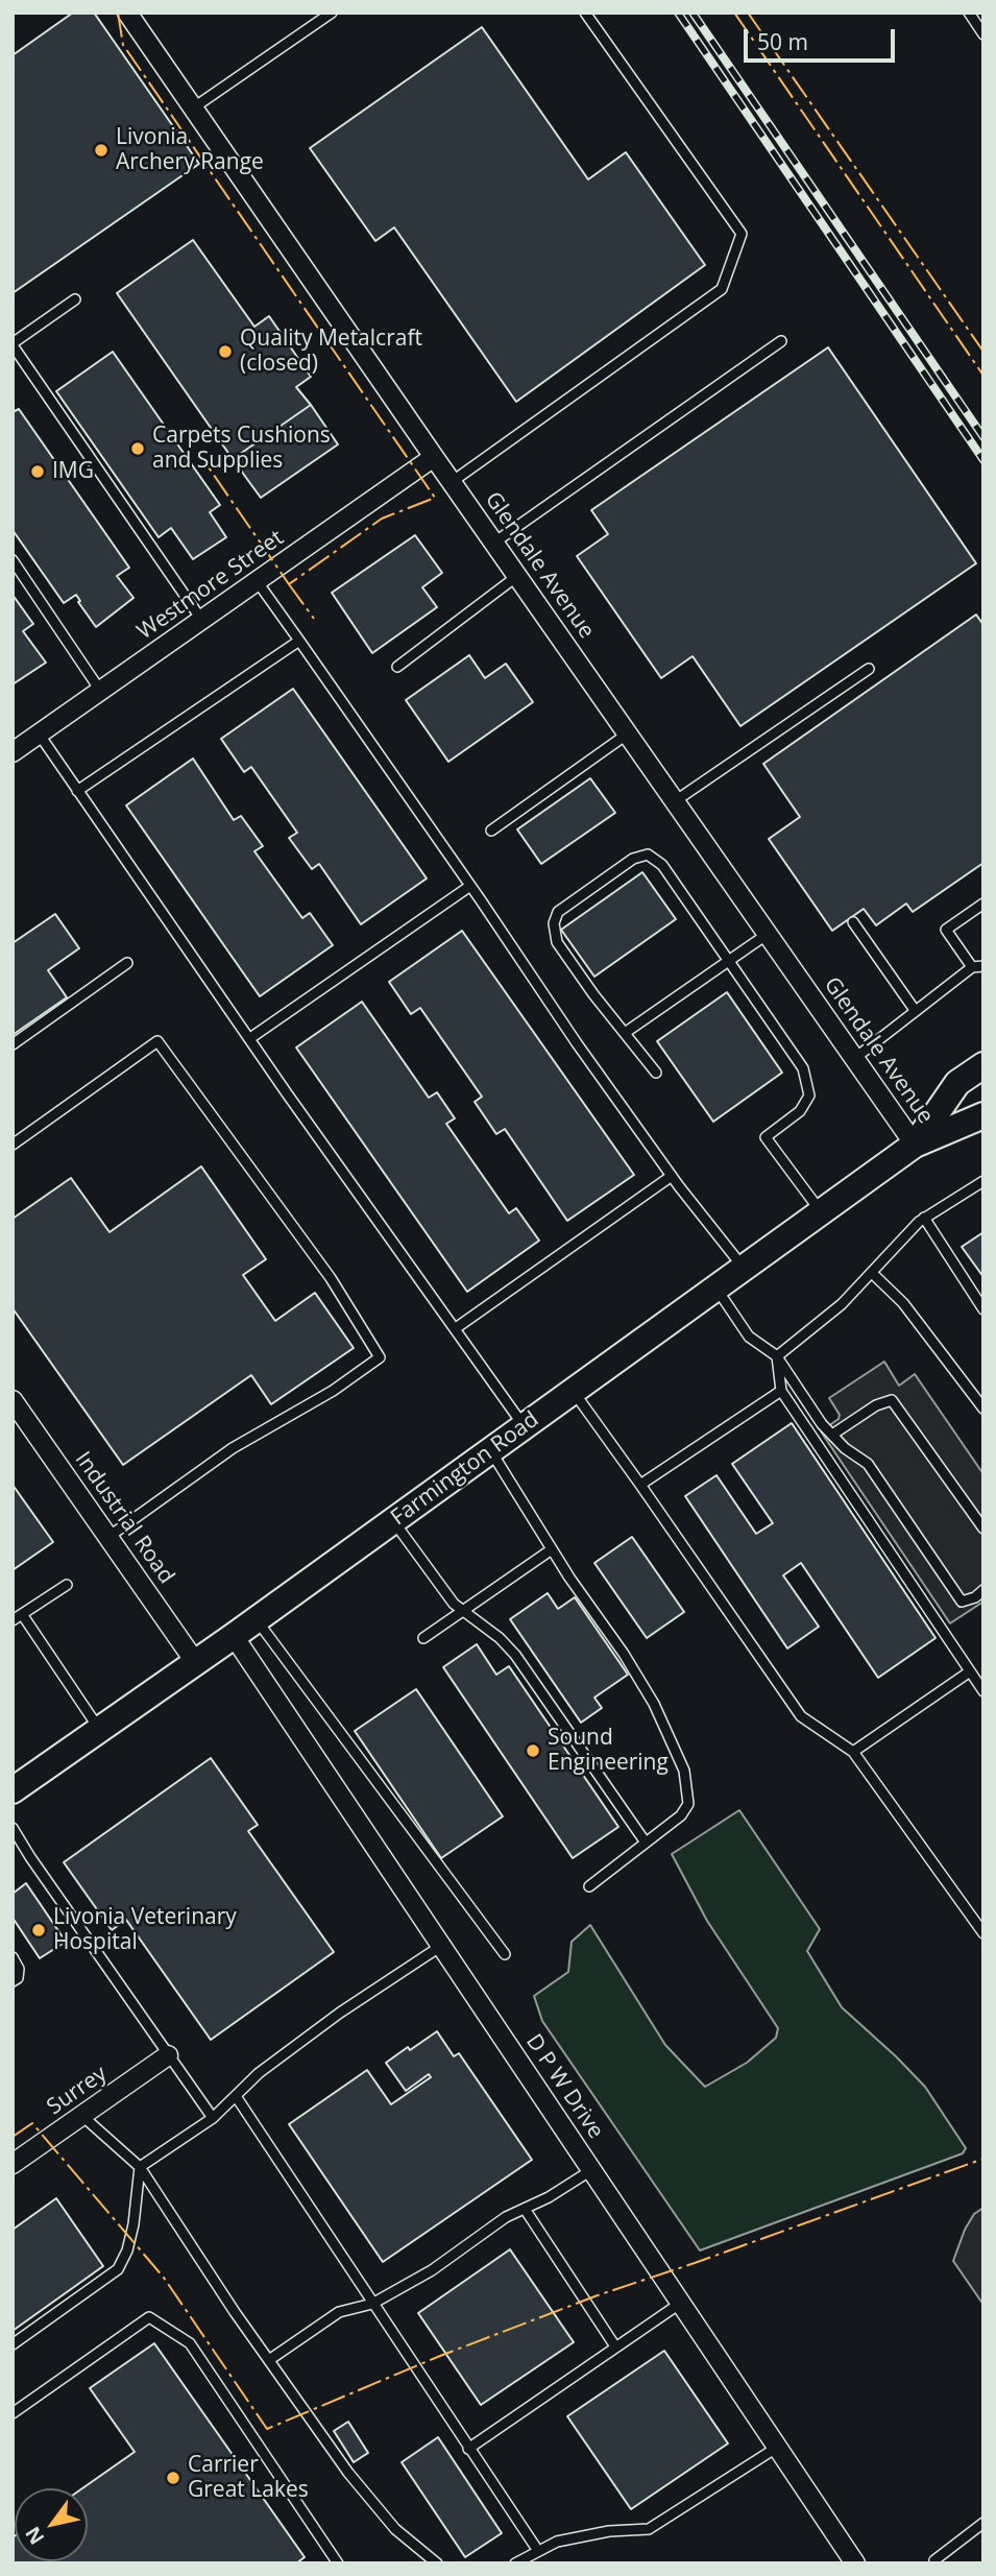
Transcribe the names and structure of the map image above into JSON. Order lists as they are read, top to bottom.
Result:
{
  "streets": {
    "main road": ["Farmington Road"],
    "street": [
      "Glendale Avenue",
      "Westmore Street",
      "Industrial Road",
      "D P W Drive",
      "Surrey"
    ]
  },
  "crossings": [
    ["Glendale Avenue", "Westmore Street"],
    ["Glendale Avenue", "Farmington Road"],
    ["Farmington Road", "Industrial Road"],
    ["Farmington Road", "D P W Drive"]
  ],
  "places": [
    "Livonia Archery Range",
    "Quality Metalcraft (closed)",
    "Carpets Cushions and Supplies",
    "IMG",
    "Sound Engineering",
    "Livonia Veterinary Hospital",
    "Carrier Great Lakes"
  ],
  "scale_bar": "50 m",
  "north": "bottom left"
}
